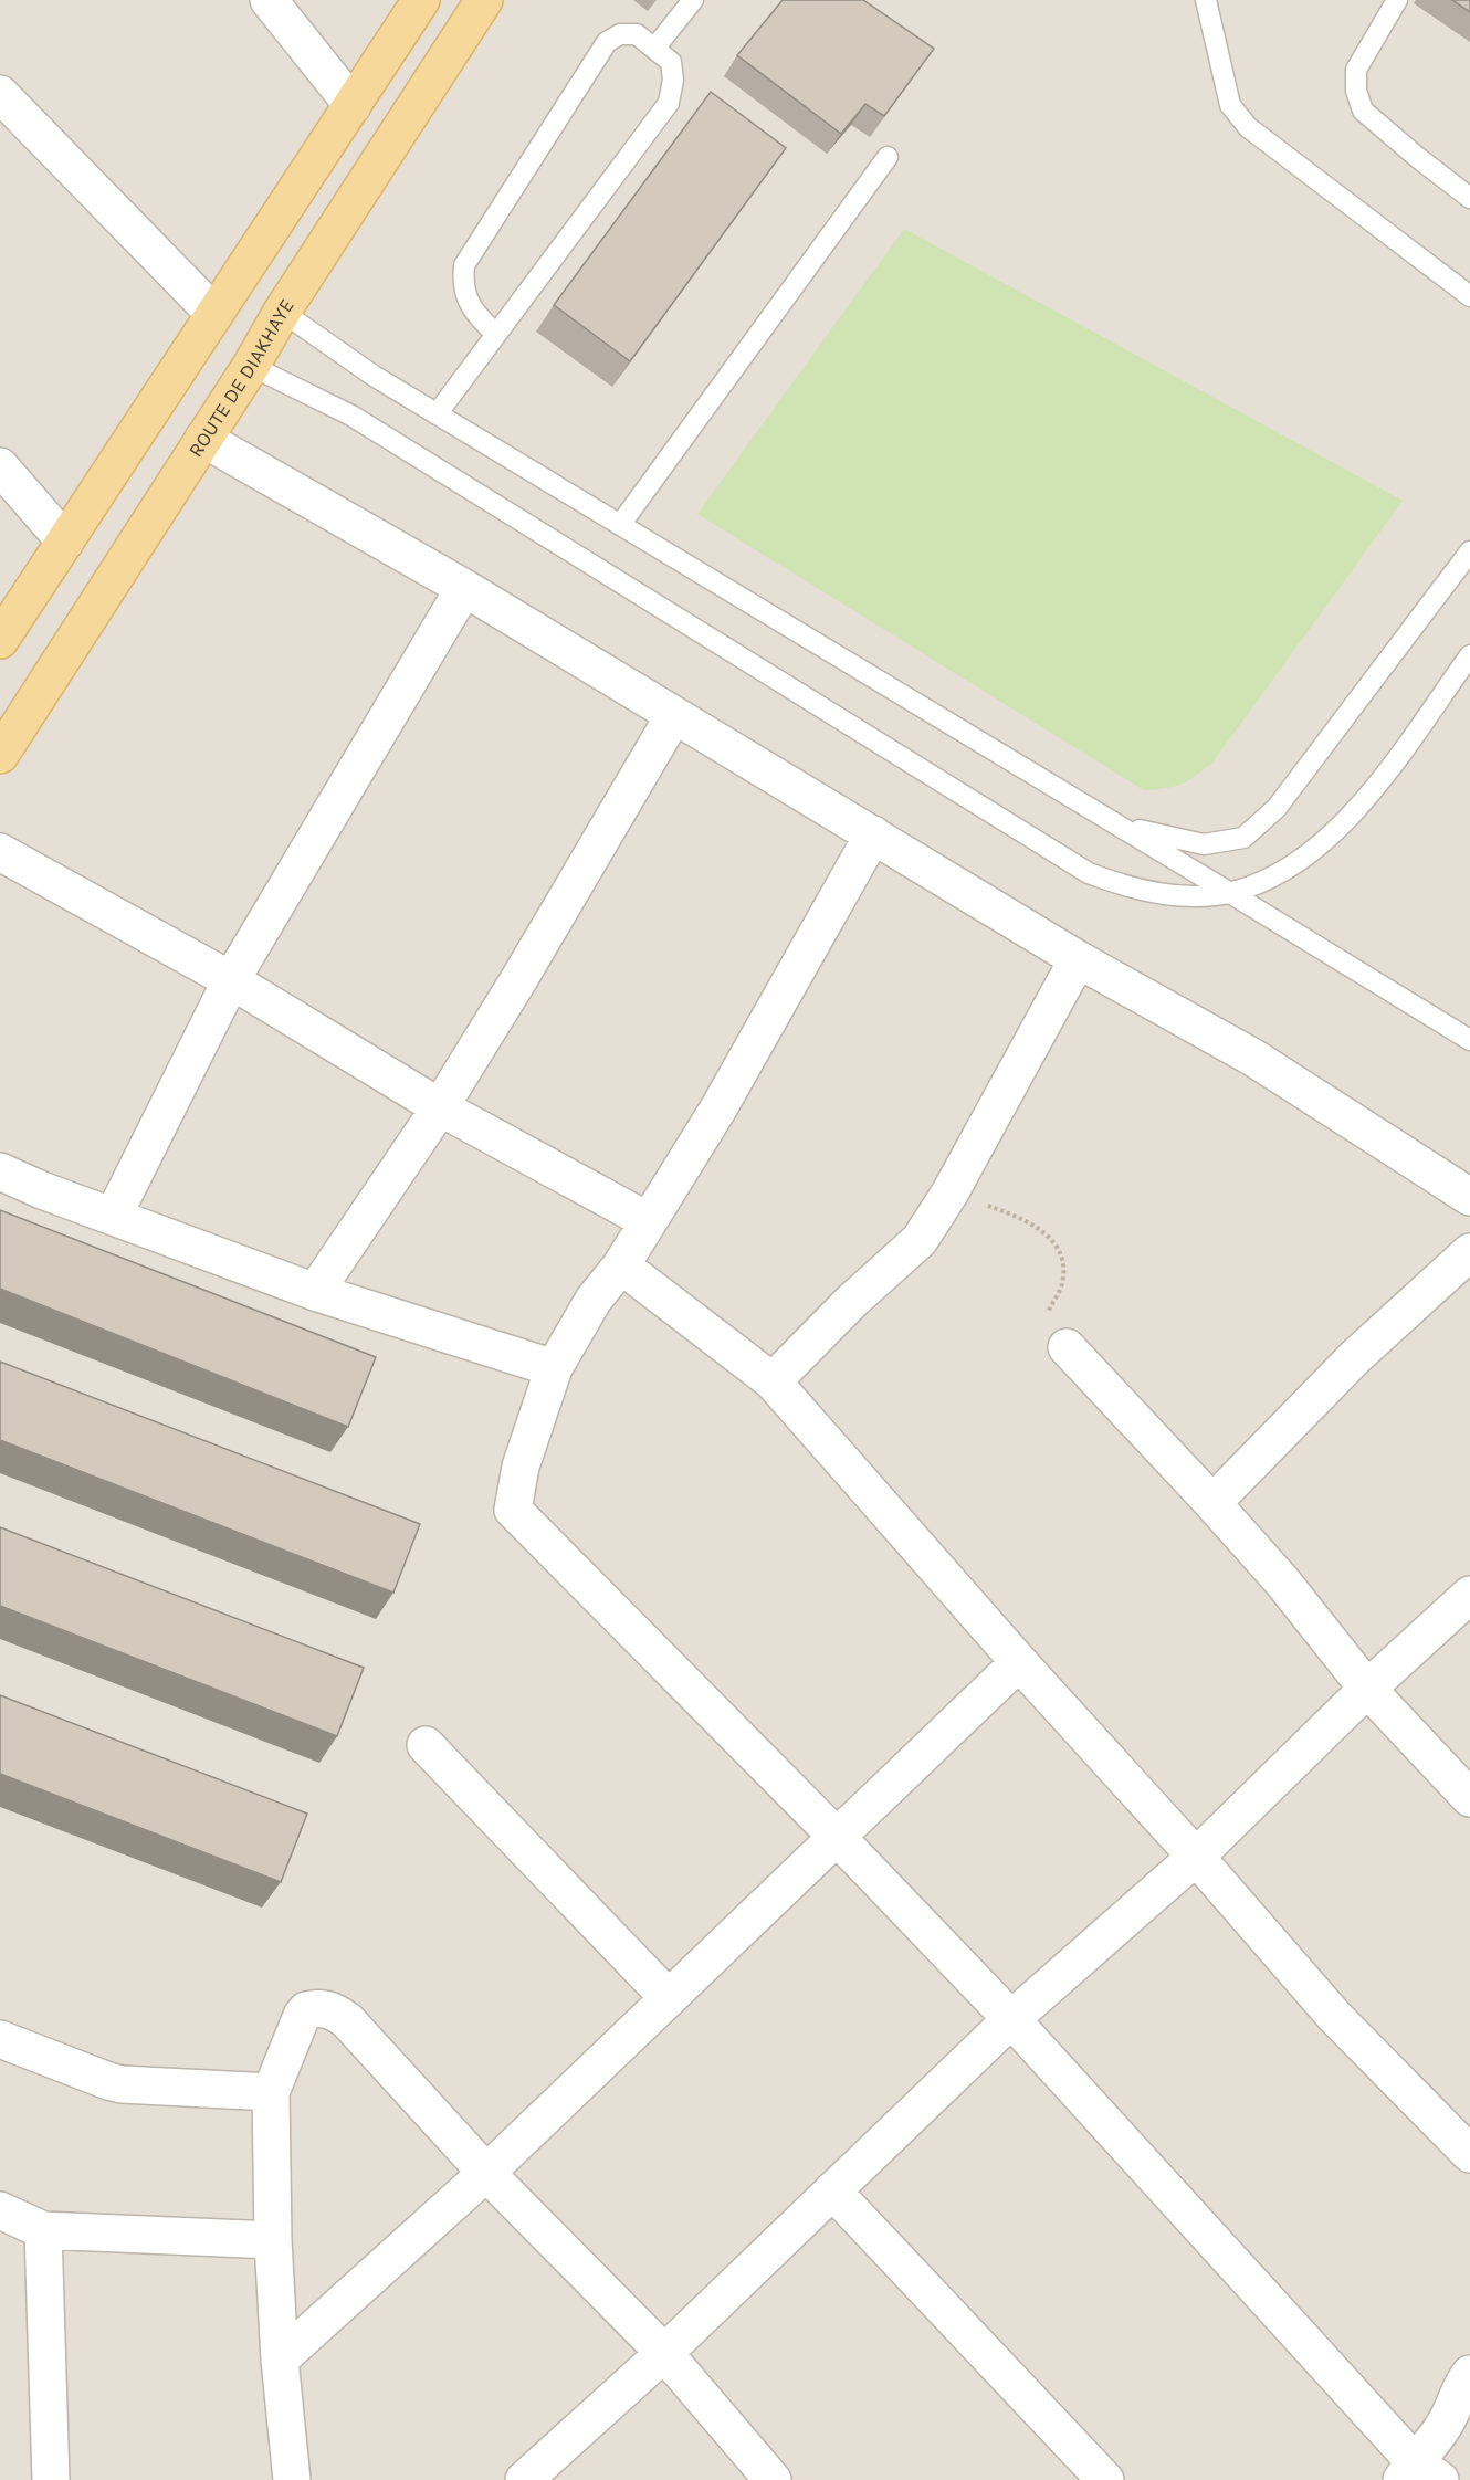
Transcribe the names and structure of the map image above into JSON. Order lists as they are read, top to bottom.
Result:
{
  "streets": {
    "main road": ["ROUTE DE DIAKHAYE"]
  }
}
